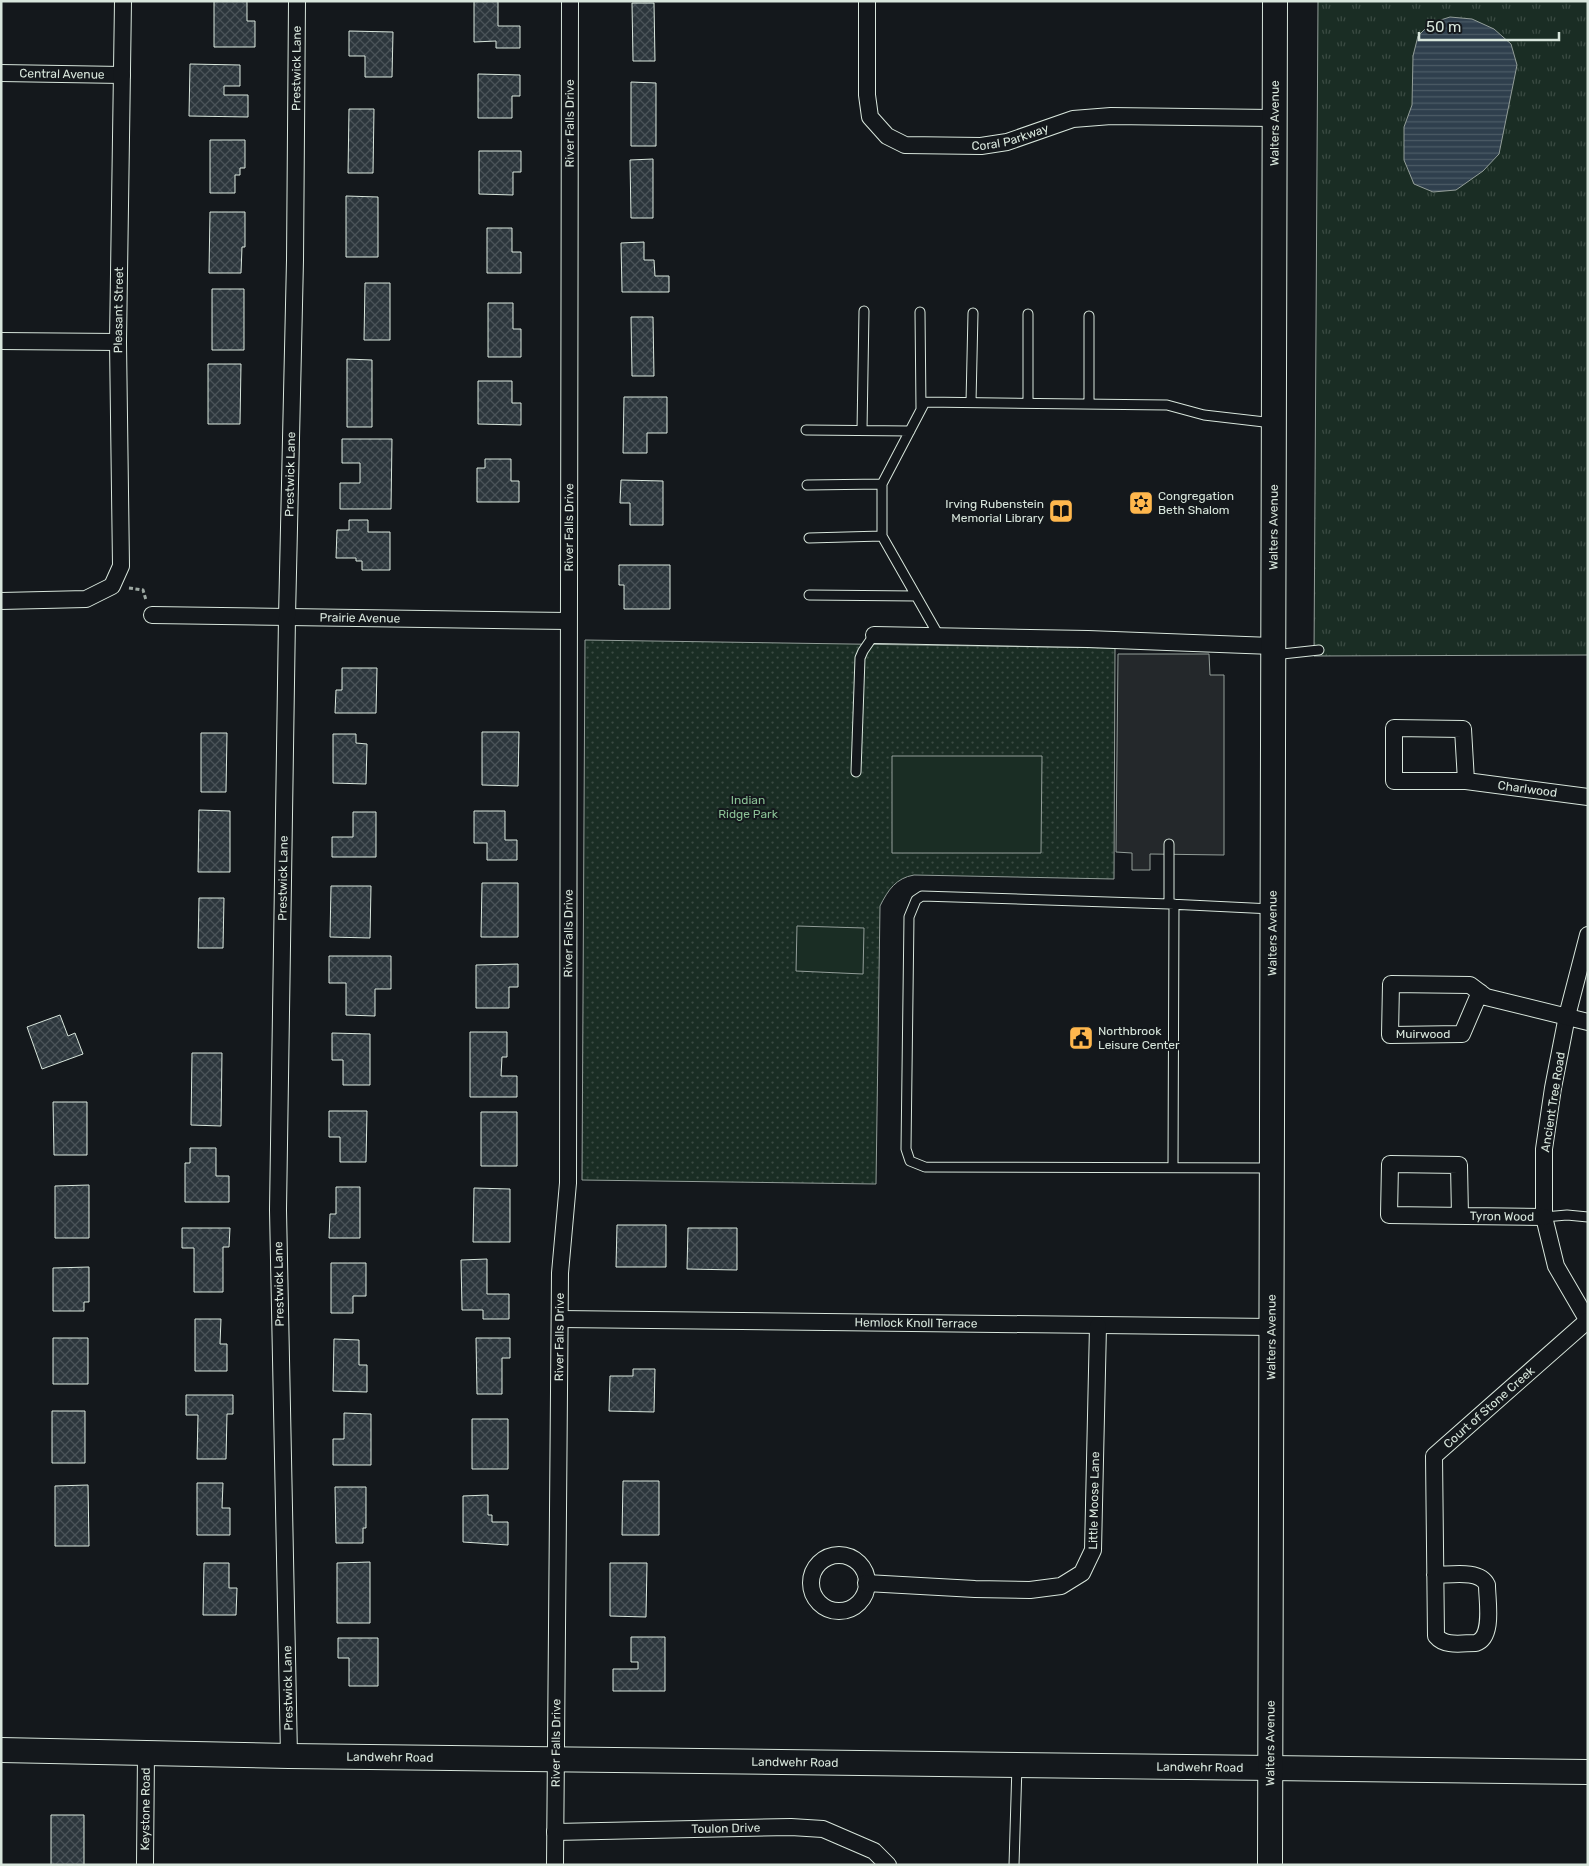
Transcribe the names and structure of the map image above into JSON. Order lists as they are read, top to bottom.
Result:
{
  "streets": {
    "main road": ["Walters Avenue", "Landwehr Road"],
    "street": [
      "Prestwick Lane",
      "Central Avenue",
      "River Falls Drive",
      "Coral Parkway",
      "Pleasant Street",
      "Prairie Avenue",
      "Charlwood",
      "Muirwood",
      "Ancient Tree Road",
      "Tyron Wood",
      "Hemlock Knoll Terrace",
      "Court of Stone Creek",
      "Little Moose Lane",
      "Keystone Road",
      "Toulon Drive"
    ]
  },
  "crossings": [
    ["Prestwick Lane", "Prairie Avenue"],
    ["Prestwick Lane", "Landwehr Road"],
    ["Central Avenue", "Pleasant Street"],
    ["River Falls Drive", "Prairie Avenue"],
    ["River Falls Drive", "Hemlock Knoll Terrace"],
    ["River Falls Drive", "Landwehr Road"],
    ["River Falls Drive", "Toulon Drive"],
    ["Walters Avenue", "Coral Parkway"],
    ["Walters Avenue", "Hemlock Knoll Terrace"],
    ["Walters Avenue", "Landwehr Road"],
    ["Muirwood", "Ancient Tree Road"],
    ["Ancient Tree Road", "Tyron Wood"],
    ["Ancient Tree Road", "Court of Stone Creek"],
    ["Hemlock Knoll Terrace", "Little Moose Lane"],
    ["Landwehr Road", "Keystone Road"]
  ],
  "parks": ["Indian Ridge Park"],
  "places": {
    "synagogue": ["Congregation Beth Shalom"],
    "library": ["Irving Rubenstein Memorial Library"],
    "public building": ["Northbrook Leisure Center"]
  },
  "scale_bar": "50 m"
}
